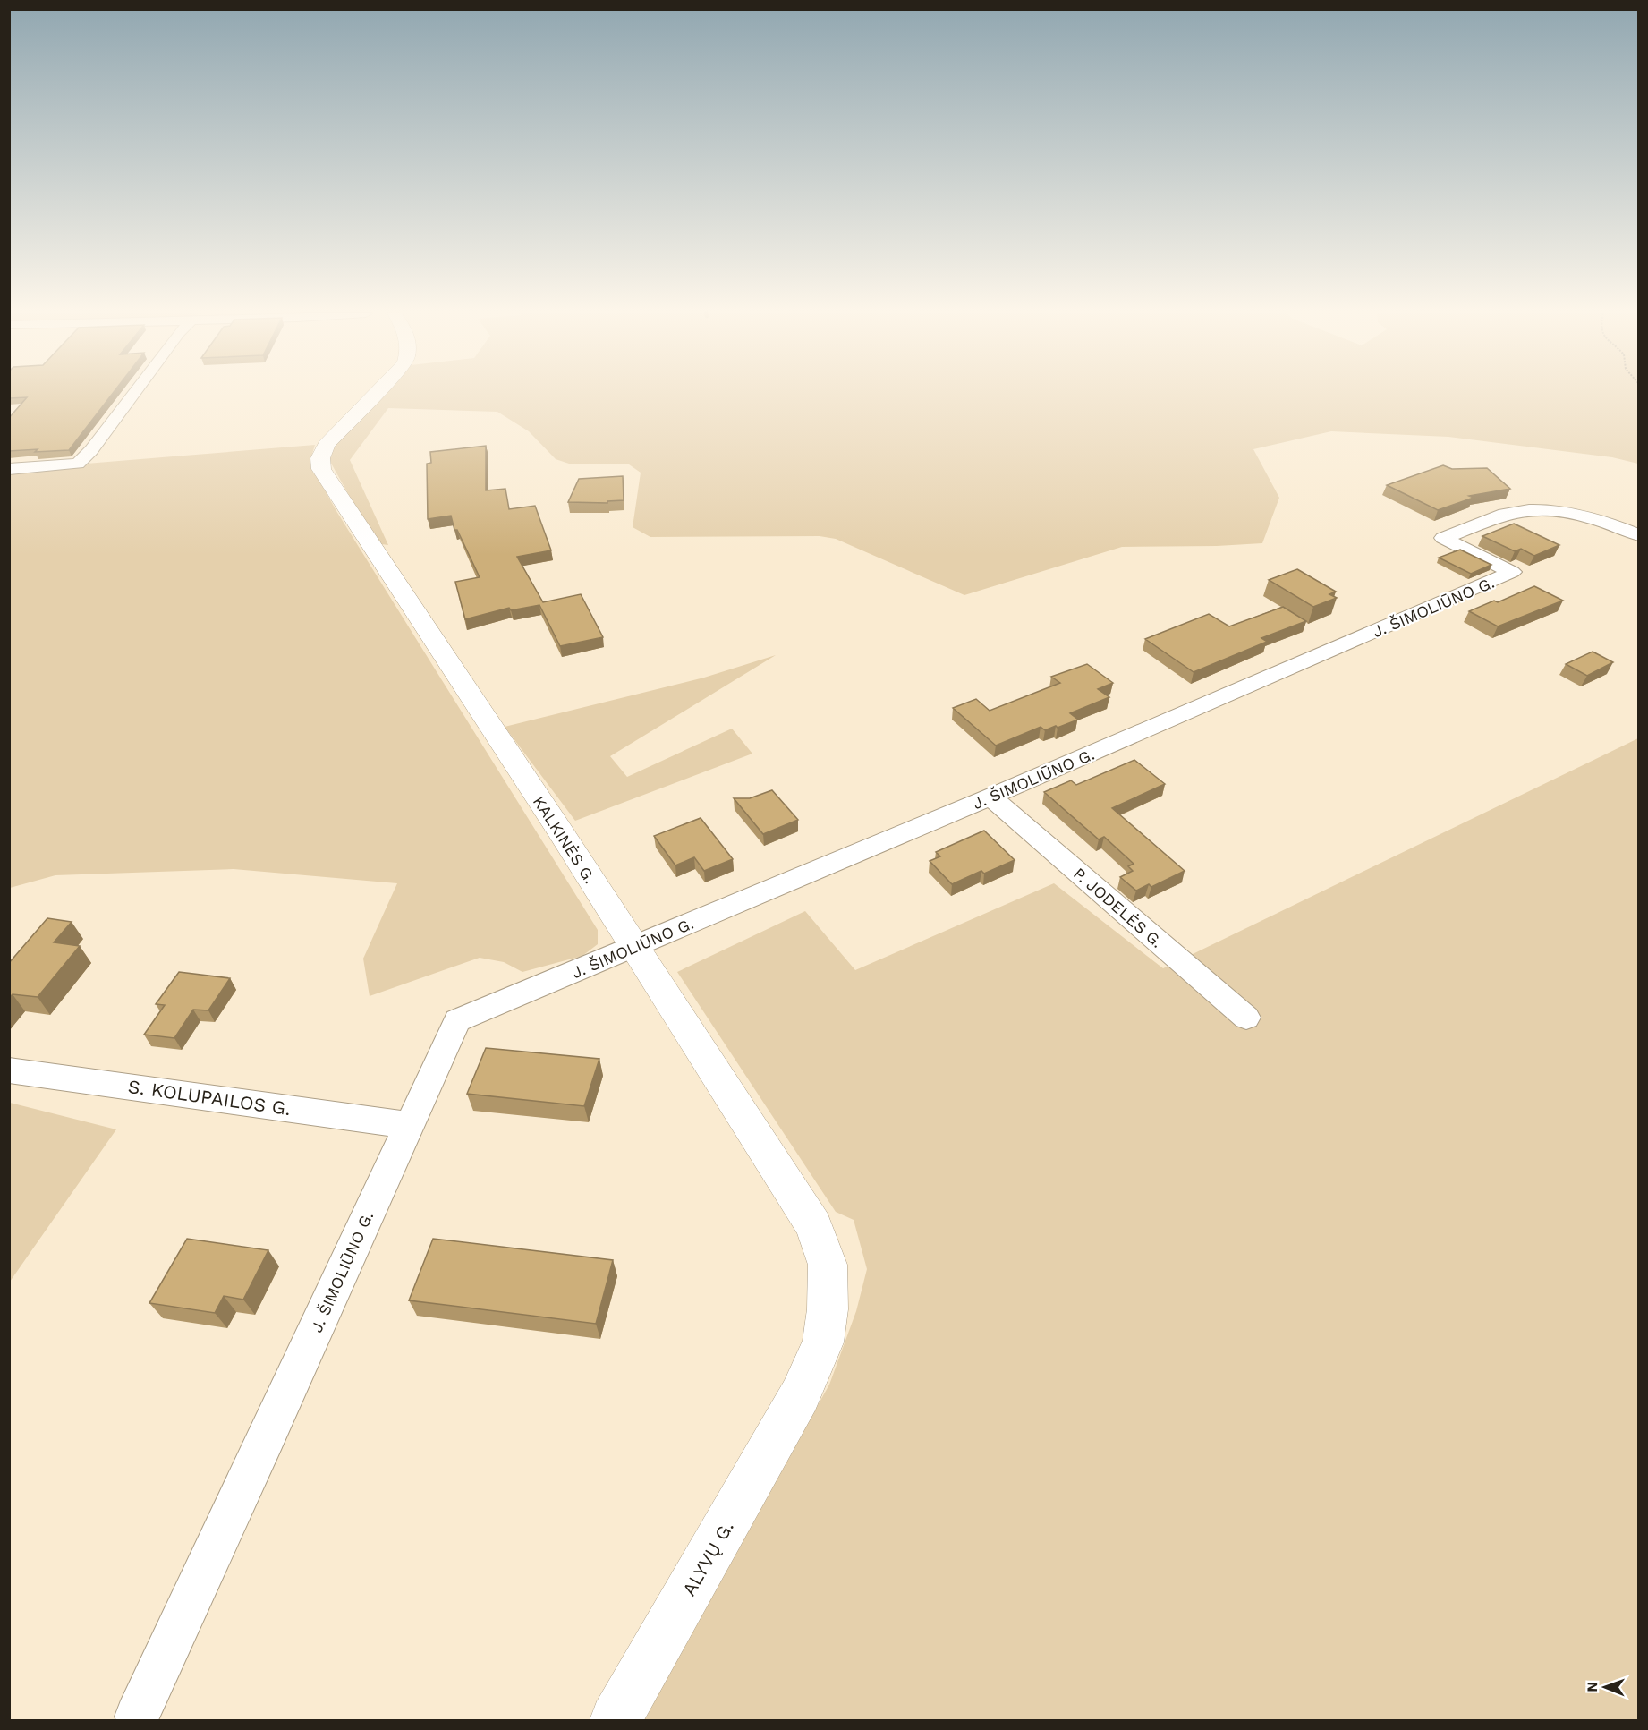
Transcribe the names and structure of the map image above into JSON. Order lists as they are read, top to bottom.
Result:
{
  "streets": {
    "main road": ["KALKINĖS G.", "ALYVŲ G."],
    "street": ["J. ŠIMOLIŪNO G.", "P. JODELĖS G.", "S. KOLUPAILOS G."]
  },
  "crossings": [
    ["J. ŠIMOLIŪNO G.", "KALKINĖS G."],
    ["J. ŠIMOLIŪNO G.", "P. JODELĖS G."],
    ["J. ŠIMOLIŪNO G.", "S. KOLUPAILOS G."],
    ["KALKINĖS G.", "ALYVŲ G."]
  ],
  "north": "left"
}
